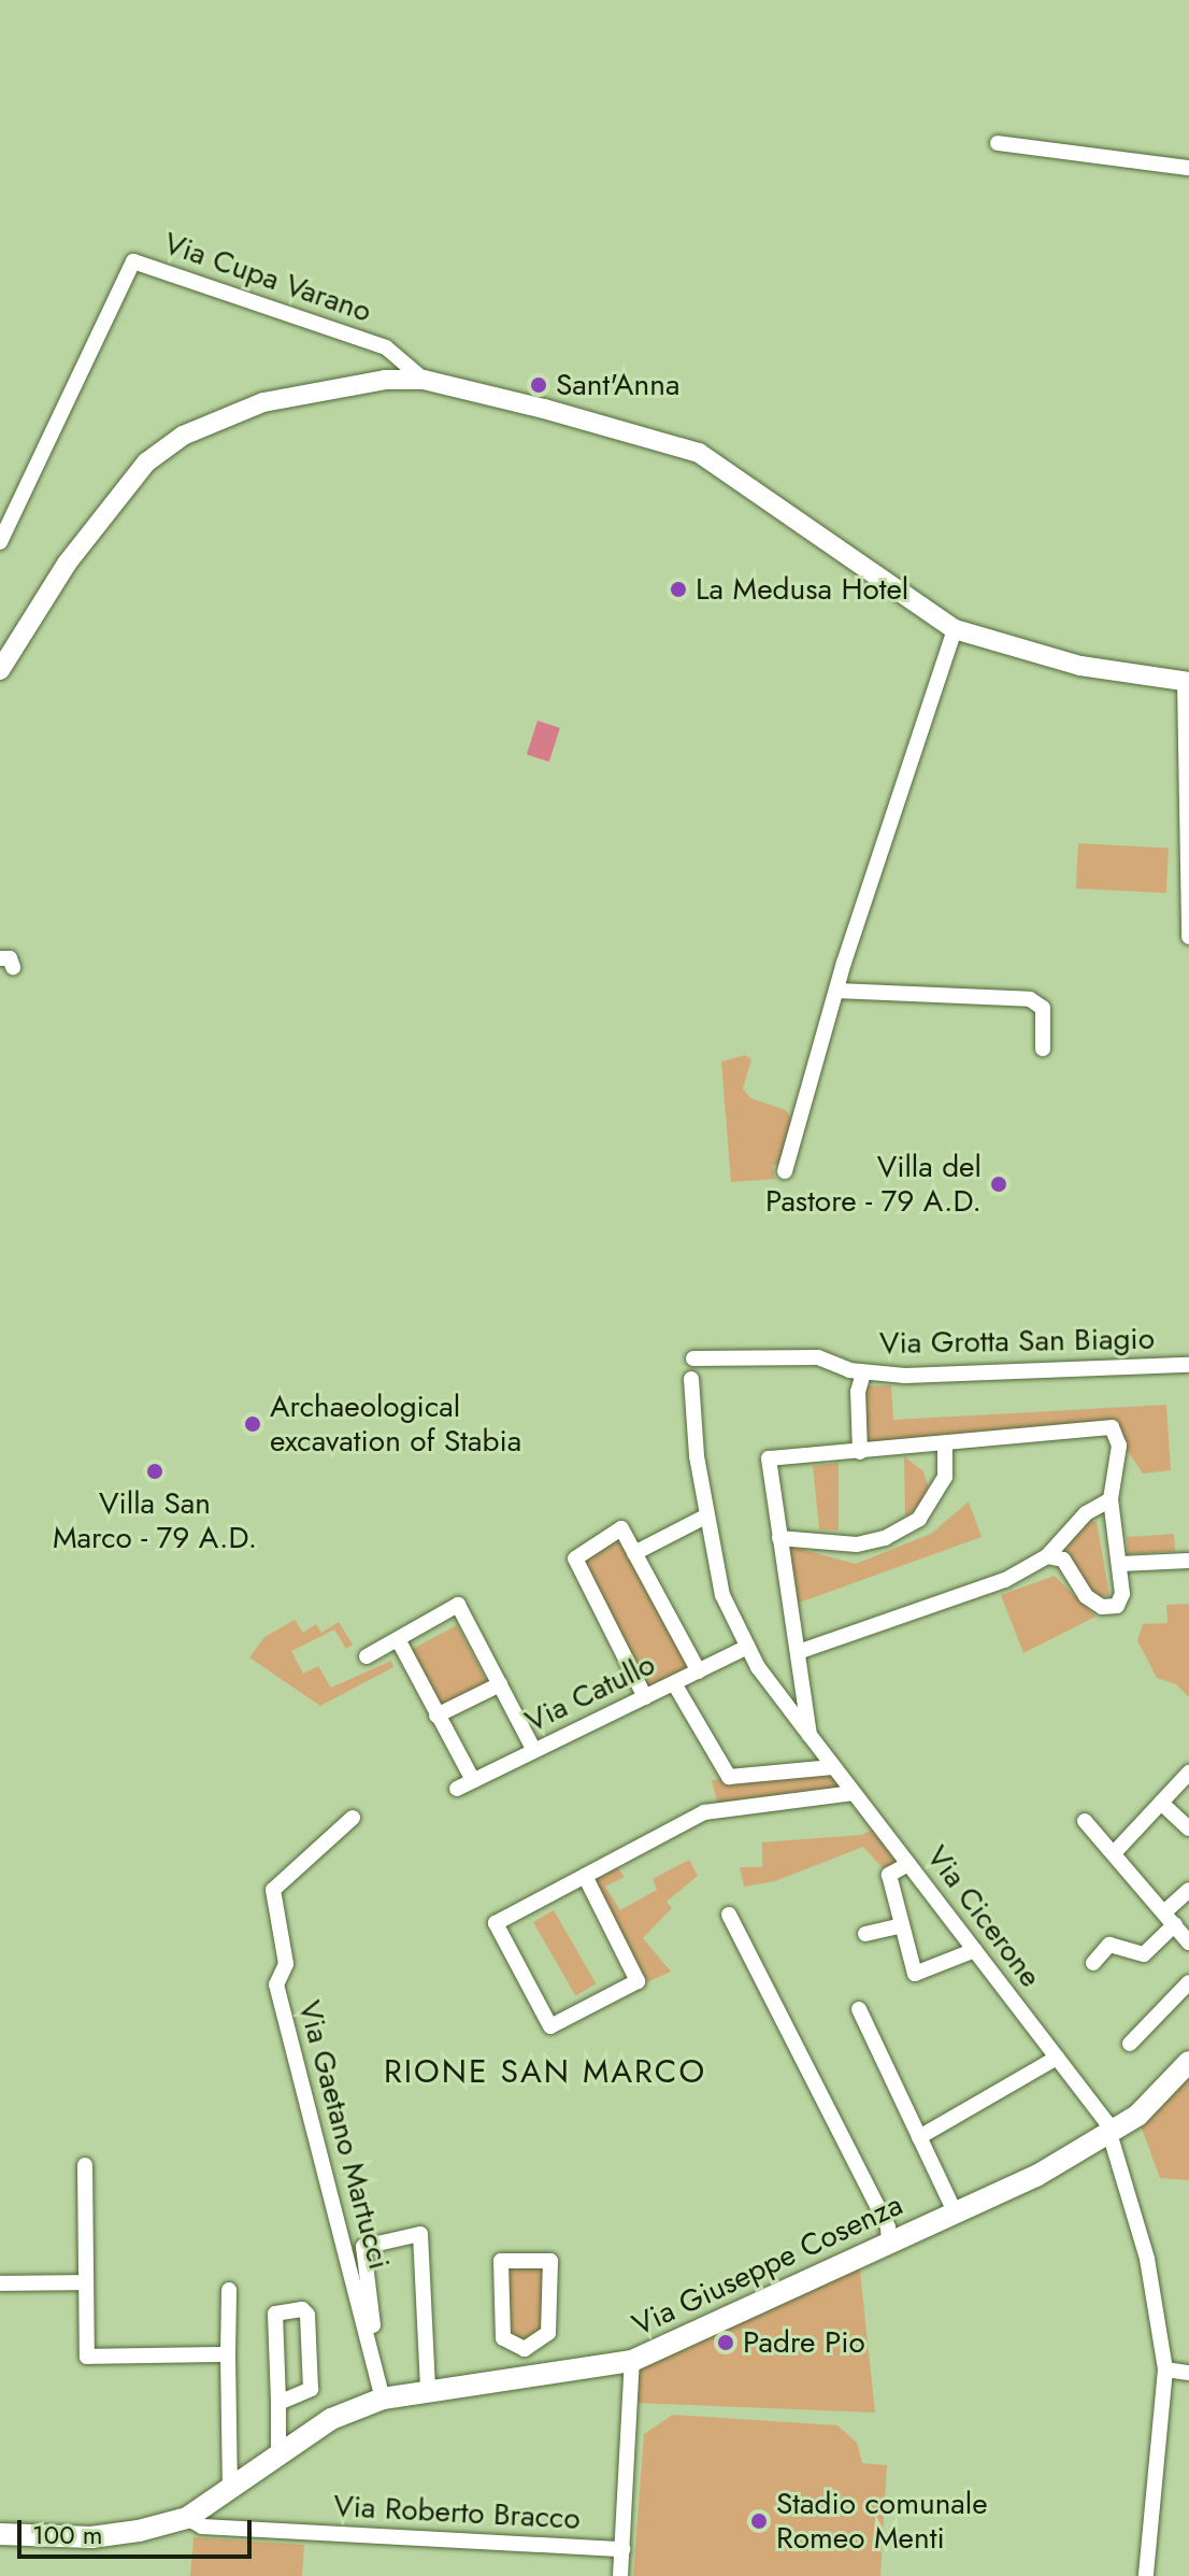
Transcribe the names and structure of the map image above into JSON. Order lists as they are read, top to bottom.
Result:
{
  "streets": {
    "main road": ["Via Giuseppe Cosenza"],
    "street": [
      "Via Cupa Varano",
      "Via Grotta San Biagio",
      "Via Catullo",
      "Via Cicerone",
      "Via Gaetano Martucci",
      "Via Roberto Bracco"
    ]
  },
  "crossings": [
    ["Via Catullo", "Via Cicerone"],
    ["Via Cicerone", "Via Giuseppe Cosenza"],
    ["Via Gaetano Martucci", "Via Giuseppe Cosenza"],
    ["Via Giuseppe Cosenza", "Via Roberto Bracco"]
  ],
  "districts": ["RIONE SAN MARCO"],
  "places": [
    "Sant'Anna",
    "La Medusa Hotel",
    "Villa del Pastore - 79 A.D.",
    "Archaeological excavation of Stabia",
    "Villa San Marco - 79 A.D.",
    "Padre Pio",
    "Stadio comunale Romeo Menti"
  ],
  "scale_bar": "100 m"
}
